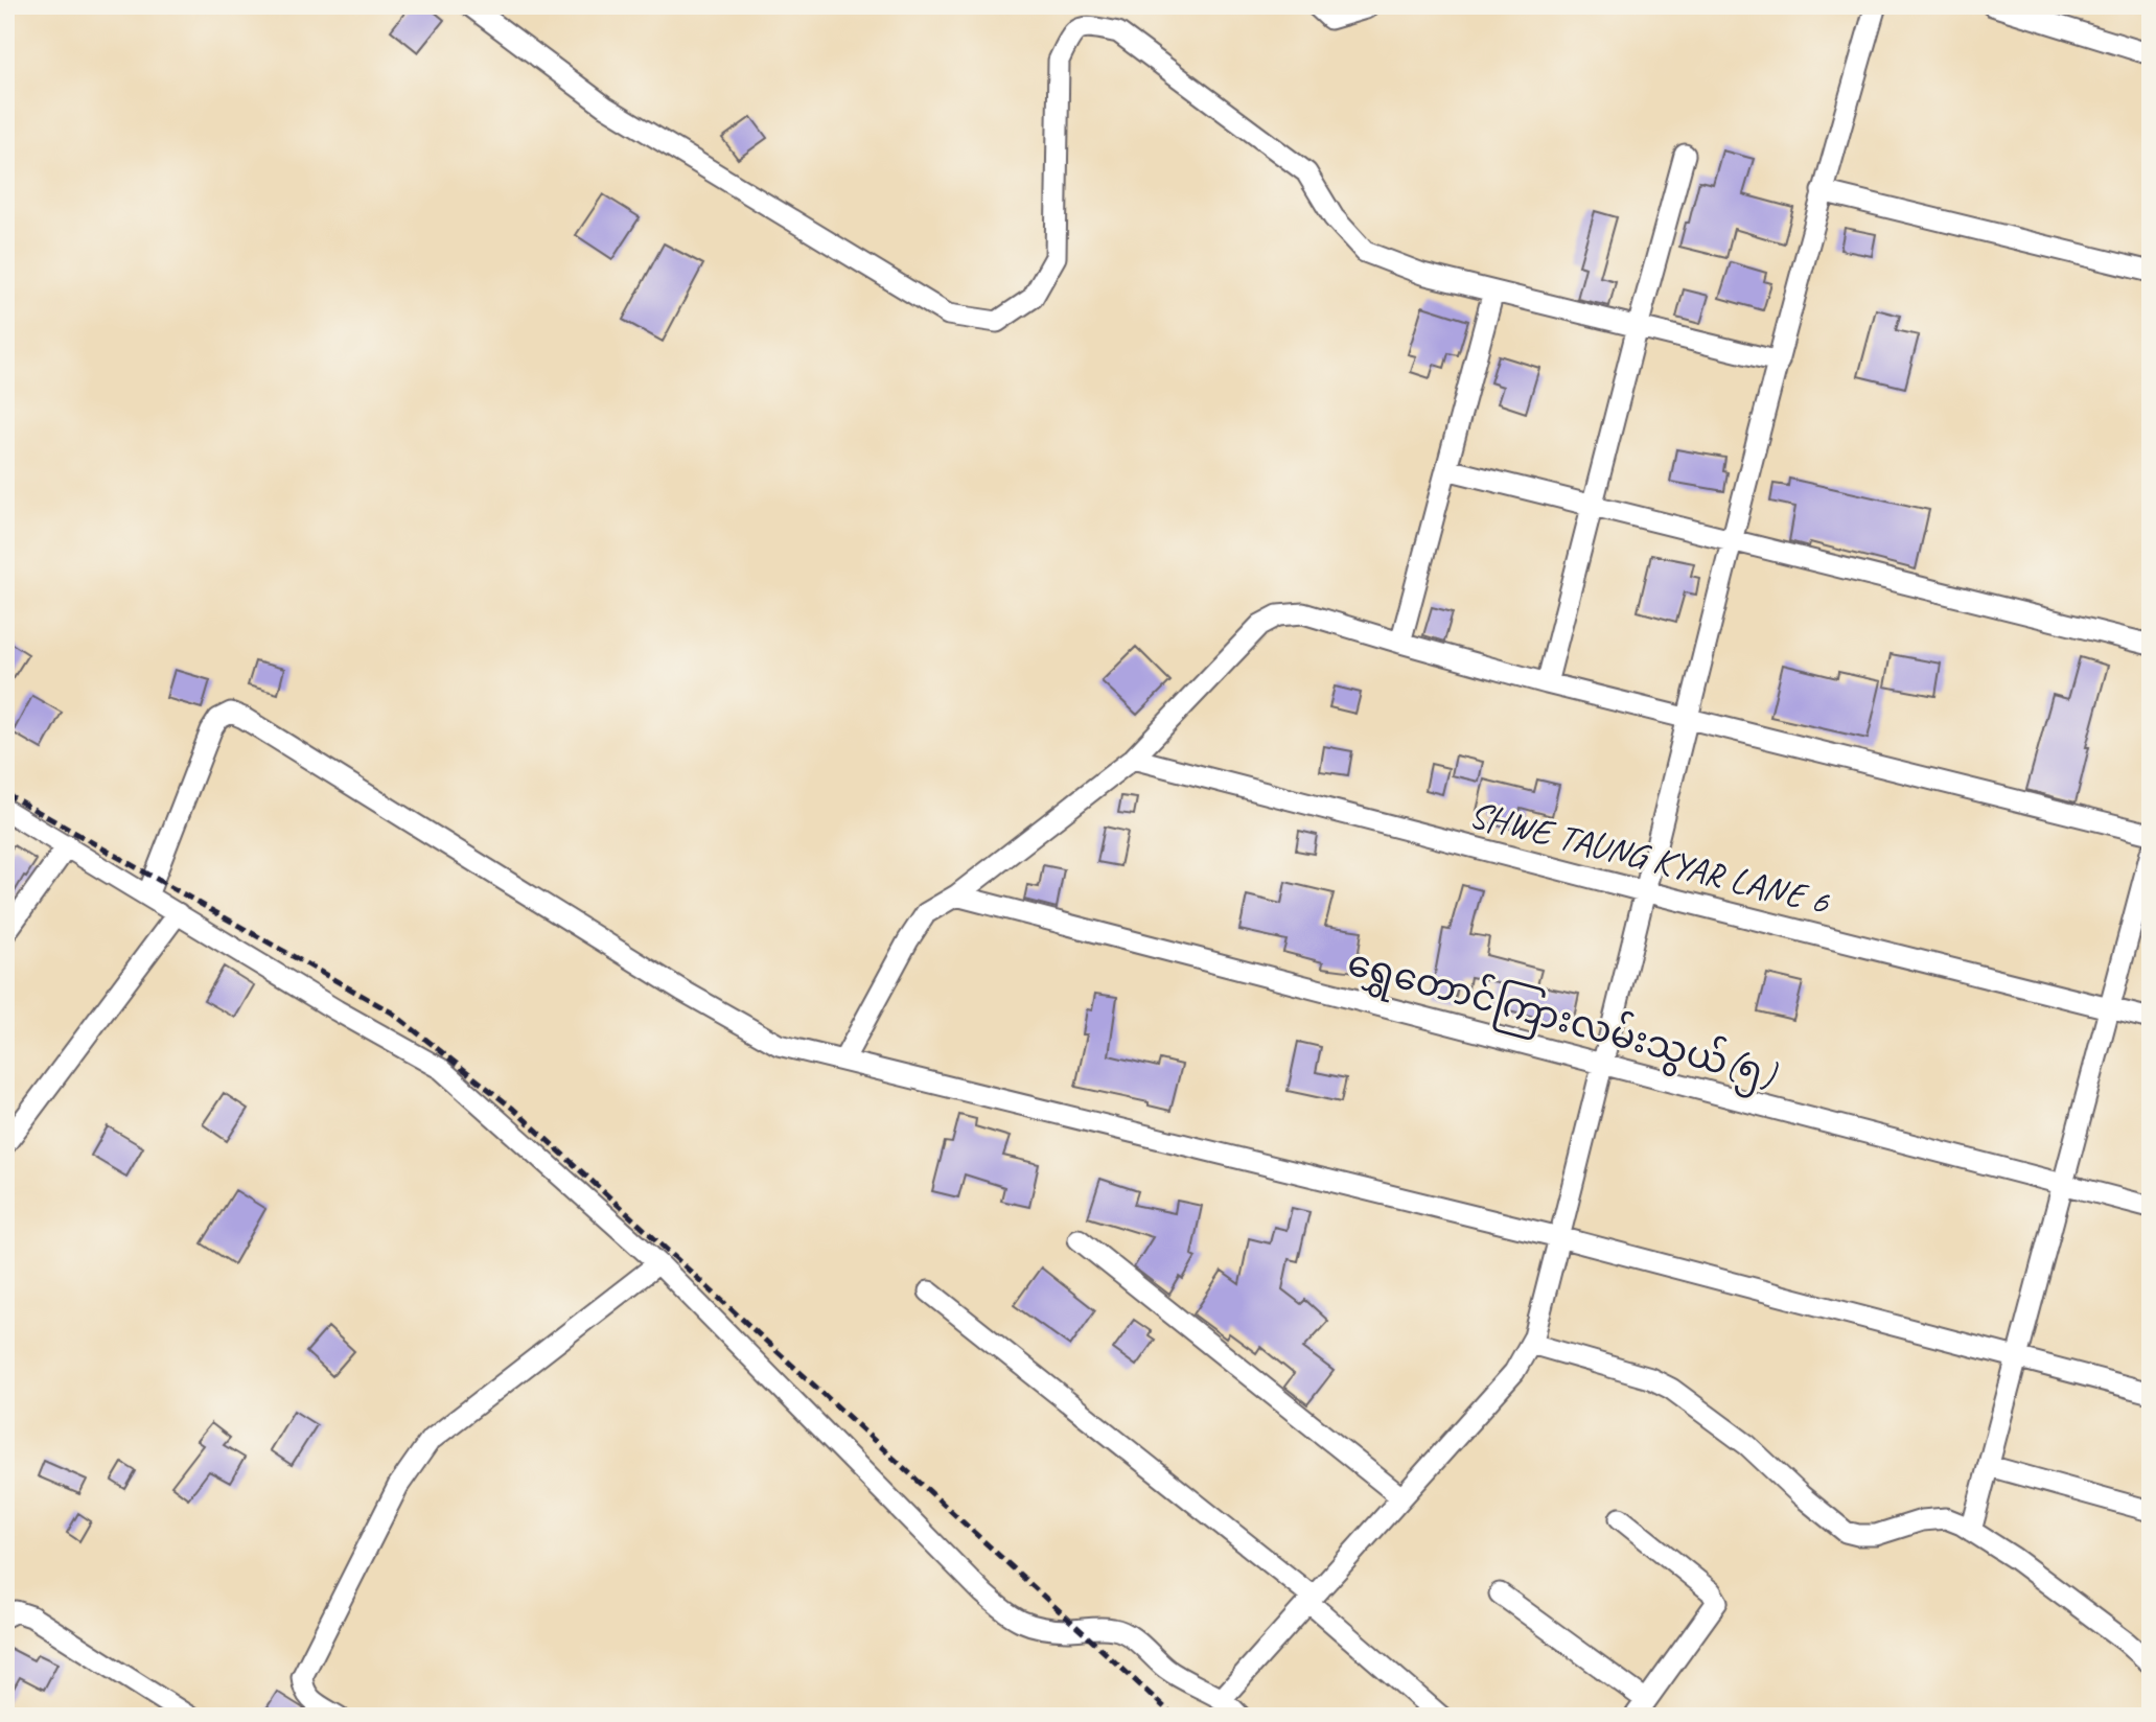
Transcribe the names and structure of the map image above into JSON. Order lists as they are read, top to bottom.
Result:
{
  "streets": {
    "street": ["SHWE TAUNG KYAR LANE 6", "ရွှေတောင်ကြားလမ်းသွယ်(၅)"]
  }
}
